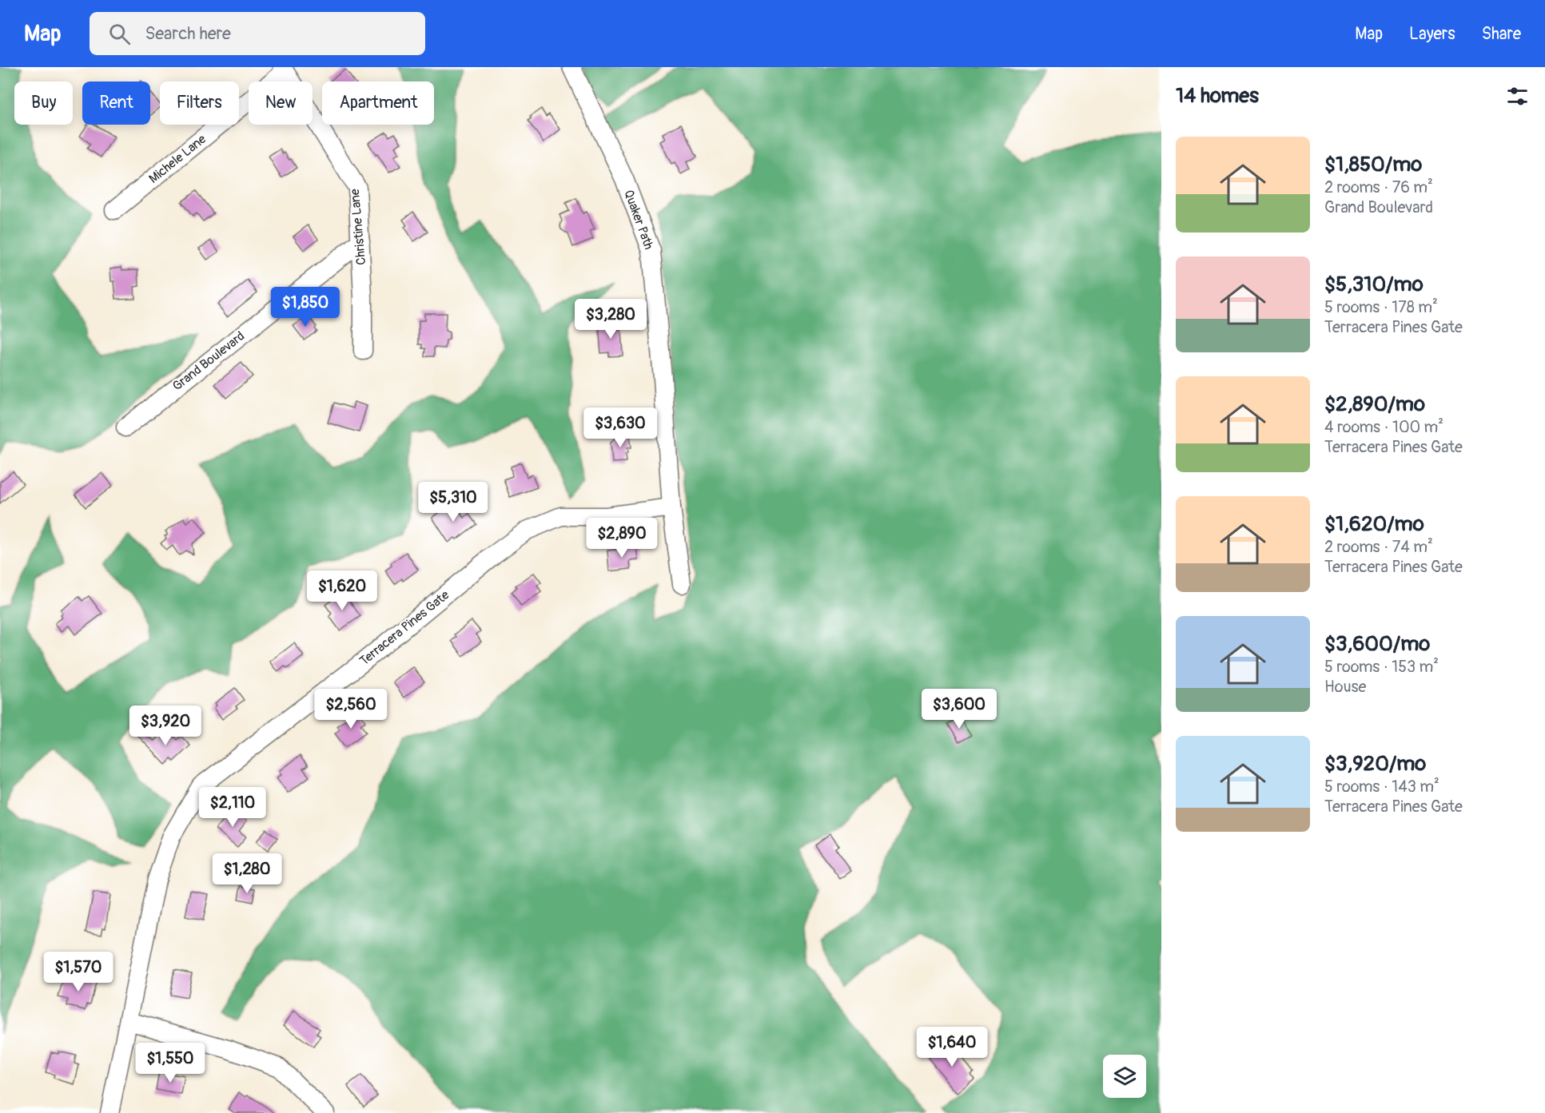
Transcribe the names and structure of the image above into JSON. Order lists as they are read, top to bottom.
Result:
{
  "streets": {
    "street": [
      "Michele Lane",
      "Quaker Path",
      "Christine Lane",
      "Grand Boulevard",
      "Terracera Pines Gate"
    ]
  },
  "crossings": [
    ["Michele Lane", "Christine Lane"],
    ["Quaker Path", "Terracera Pines Gate"],
    ["Christine Lane", "Grand Boulevard"]
  ],
  "page": {
    "header": "Map",
    "search": "Search here",
    "nav": ["Map", "Layers", "Share"],
    "heading": "14 homes",
    "chip": [
      "Buy",
      "Rent",
      "Filters",
      "New",
      "Apartment"
    ],
    "list": [
      {
        "name": "$1,850/mo",
        "note": "2 rooms · 76 m² · Grand Boulevard"
      },
      {
        "name": "$5,310/mo",
        "note": "5 rooms · 178 m² · Terracera Pines Gate"
      },
      {
        "name": "$2,890/mo",
        "note": "4 rooms · 100 m² · Terracera Pines Gate"
      },
      {
        "name": "$1,620/mo",
        "note": "2 rooms · 74 m² · Terracera Pines Gate"
      },
      {
        "name": "$3,600/mo",
        "note": "5 rooms · 153 m² · House"
      },
      {
        "name": "$3,920/mo",
        "note": "5 rooms · 143 m² · Terracera Pines Gate"
      }
    ],
    "price": [
      "$1,850",
      "$3,280",
      "$3,630",
      "$5,310",
      "$2,890",
      "$1,620",
      "$2,560",
      "$3,600",
      "$3,920",
      "$2,110",
      "$1,280",
      "$1,570",
      "$1,640",
      "$1,550"
    ]
  }
}
